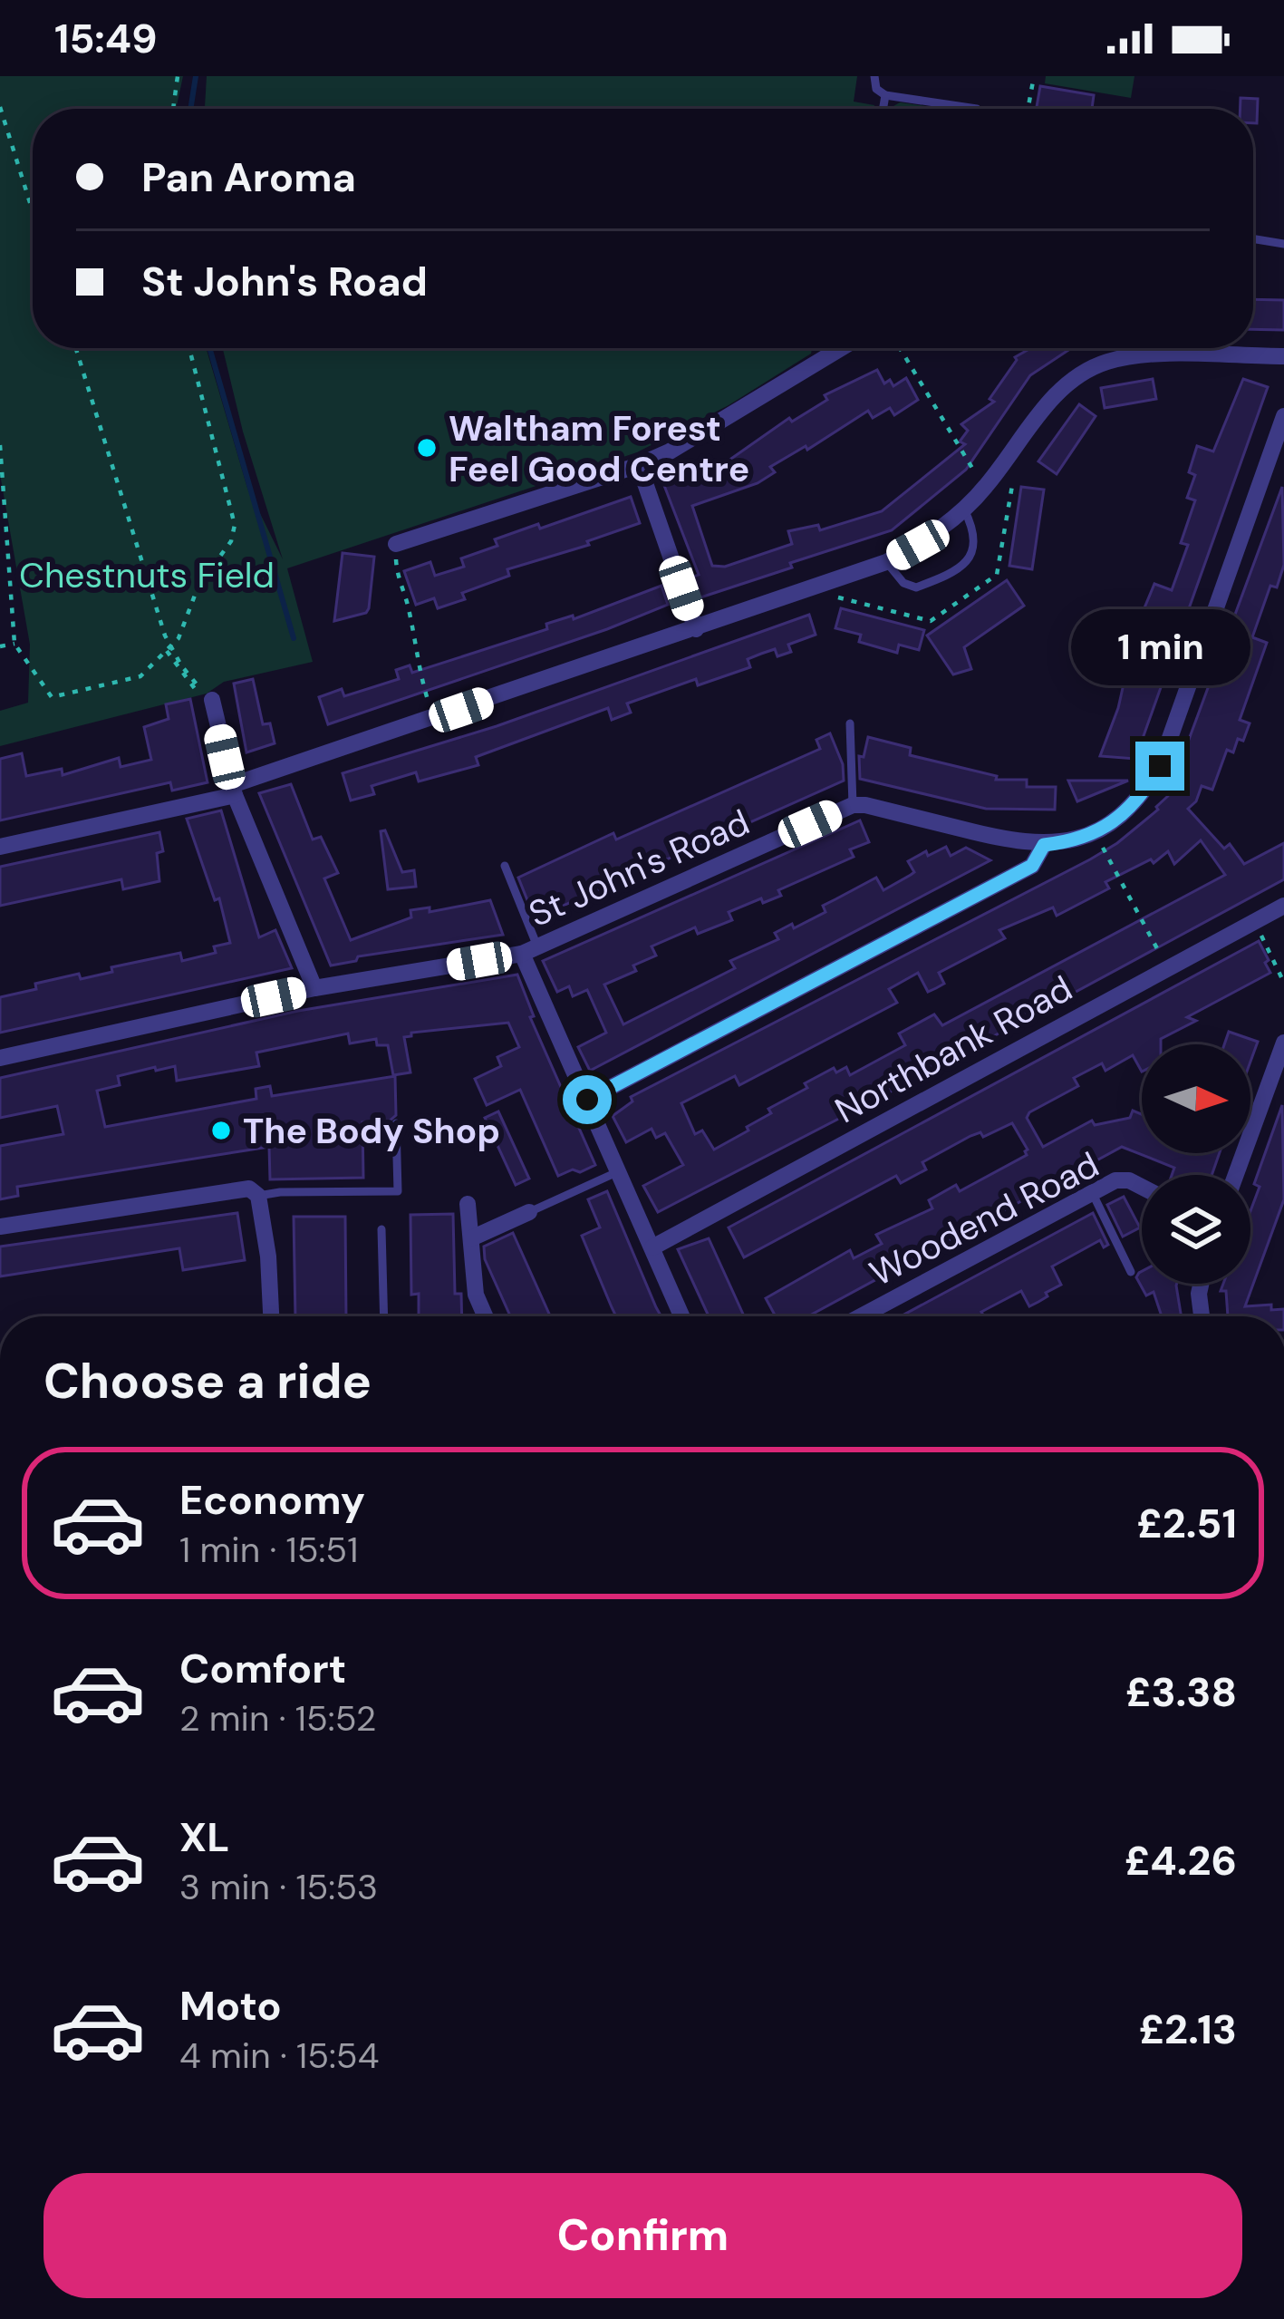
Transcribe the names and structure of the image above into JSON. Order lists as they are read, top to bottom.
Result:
{
  "streets": {
    "street": ["St John's Road", "Northbank Road", "Woodend Road"]
  },
  "parks": ["Chestnuts Field"],
  "places": ["Waltham Forest Feel Good Centre", "The Body Shop"],
  "north": "right",
  "page": {
    "status": "15:49",
    "banner": ["Pan Aroma", "St John's Road"],
    "bubble": "1 min",
    "heading": "Choose a ride",
    "list": [
      {
        "name": "Economy",
        "note": "1 min · 15:51",
        "value": "£2.51"
      },
      {
        "name": "Comfort",
        "note": "2 min · 15:52",
        "value": "£3.38"
      },
      {
        "name": "XL",
        "note": "3 min · 15:53",
        "value": "£4.26"
      },
      {
        "name": "Moto",
        "note": "4 min · 15:54",
        "value": "£2.13"
      }
    ],
    "buttons": "Confirm"
  }
}
